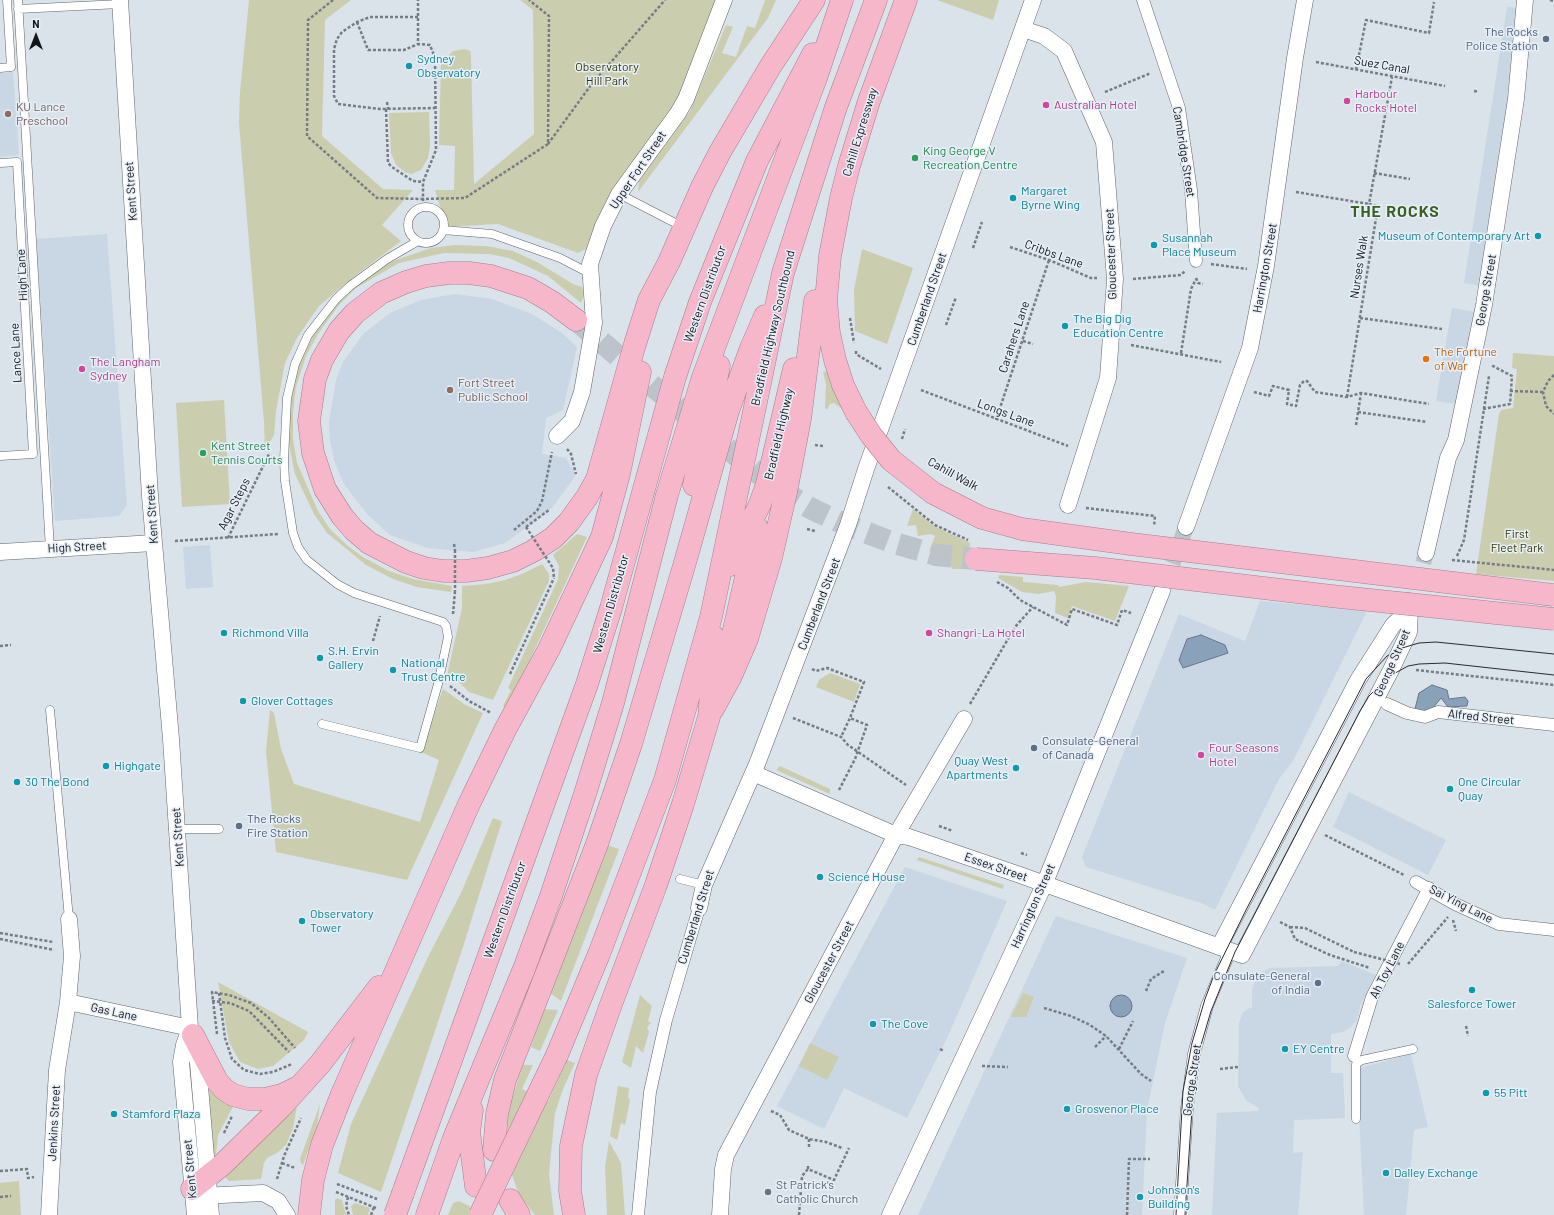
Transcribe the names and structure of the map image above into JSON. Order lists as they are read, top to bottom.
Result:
{
  "streets": {
    "highway": [
      "Cahill Expressway",
      "Western Distributor",
      "Bradfield Highway Southbound",
      "Bradfield Highway"
    ],
    "street": [
      "Cambridge Street",
      "Upper Fort Street",
      "Kent Street",
      "Gloucester Street",
      "Harrington Street",
      "George Street",
      "Cumberland Street",
      "High Street",
      "Alfred Street",
      "Essex Street",
      "Sai Ying Lane",
      "Ah Toy Lane",
      "Gas Lane",
      "Jenkins Street"
    ],
    "lane": ["High Lane", "Lance Lane"],
    "path": [
      "Suez Canal",
      "Cribbs Lane",
      "Nurses Walk",
      "Carahers Lane",
      "Longs Lane",
      "Agar Steps"
    ]
  },
  "crossings": [
    ["Cahill Expressway", "Bradfield Highway"],
    ["Kent Street", "High Street"],
    ["Kent Street", "Gas Lane"],
    ["Cribbs Lane", "Carahers Lane"],
    ["Gloucester Street", "Cumberland Street"],
    ["Gloucester Street", "Longs Lane"],
    ["Gloucester Street", "Essex Street"],
    ["Harrington Street", "Essex Street"],
    ["High Lane", "High Street"],
    ["George Street", "Essex Street"],
    ["Cumberland Street", "Essex Street"],
    ["Bradfield Highway Southbound", "Bradfield Highway"],
    ["Carahers Lane", "Longs Lane"],
    ["Sai Ying Lane", "Ah Toy Lane"],
    ["Gas Lane", "Jenkins Street"]
  ],
  "districts": ["THE ROCKS"],
  "parks": ["Observatory Hill Park", "First Fleet Park"],
  "places": [
    "The Rocks Police Station",
    "Sydney Observatory",
    "Harbour Rocks Hotel",
    "Australian Hotel",
    "KU Lance Preschool",
    "King George V Recreation Centre",
    "Margaret Byrne Wing",
    "Museum of Contemporary Art",
    "Susannah Place Museum",
    "The Big Dig Education Centre",
    "The Fortune of War",
    "The Langham Sydney",
    "Fort Street Public School",
    "Kent Street Tennis Courts",
    "Richmond Villa",
    "Shangri-La Hotel",
    "S.H. Ervin Gallery",
    "National Trust Centre",
    "Glover Cottages",
    "Consulate-General of Canada",
    "Four Seasons Hotel",
    "Highgate",
    "Quay West Apartments",
    "30 The Bond",
    "One Circular Quay",
    "The Rocks Fire Station",
    "Science House",
    "Observatory Tower",
    "Consulate-General of India",
    "Salesforce Tower",
    "The Cove",
    "EY Centre",
    "55 Pitt",
    "Grosvenor Place",
    "Stamford Plaza",
    "Dalley Exchange",
    "St Patrick's Catholic Church",
    "Johnson's Building"
  ],
  "north": "top"
}
